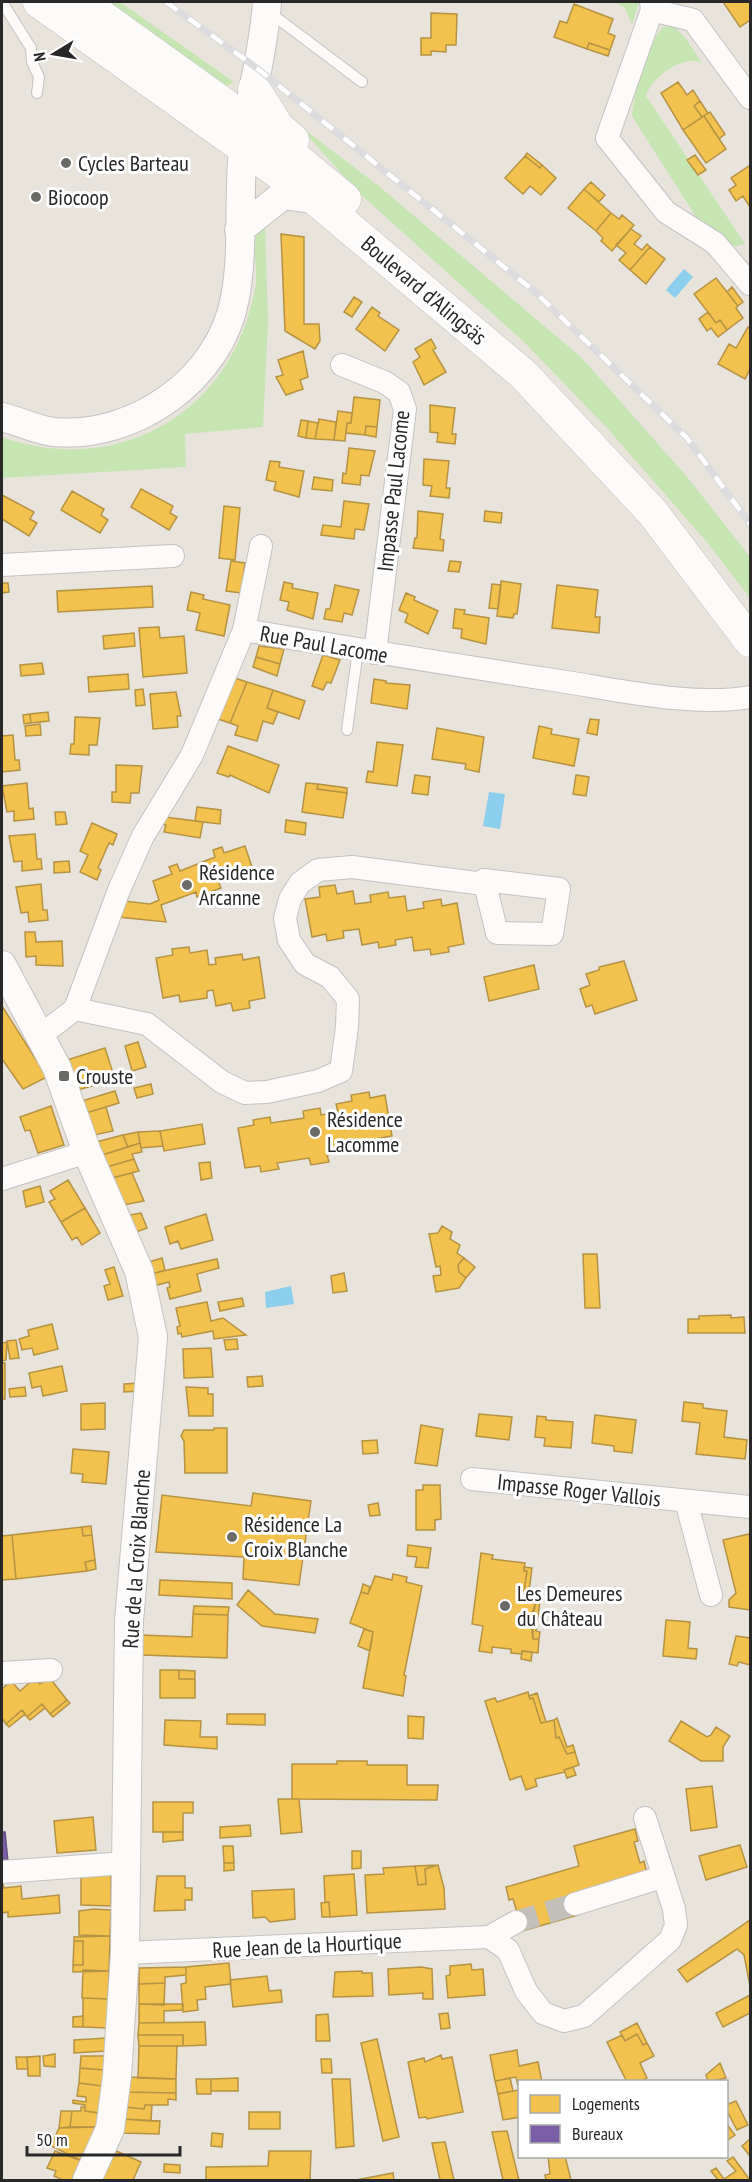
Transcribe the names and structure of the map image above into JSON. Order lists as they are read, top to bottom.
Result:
{
  "streets": {
    "main road": ["Boulevard d'Alingsäs"],
    "street": [
      "Impasse Paul Lacome",
      "Rue Paul Lacome",
      "Impasse Roger Vallois",
      "Rue de la Croix Blanche",
      "Rue Jean de la Hourtique"
    ]
  },
  "crossings": [
    ["Impasse Paul Lacome", "Rue Paul Lacome"],
    ["Rue de la Croix Blanche", "Rue Jean de la Hourtique"]
  ],
  "places": {
    "other": [
      "Cycles Barteau",
      "Biocoop",
      "Résidence Arcanne",
      "Résidence Lacomme",
      "Résidence La Croix Blanche",
      "Les Demeures du Château"
    ],
    "transit": ["Crouste"]
  },
  "legend": ["Logements", "Bureaux"],
  "scale_bar": "50 m",
  "north": "left"
}
